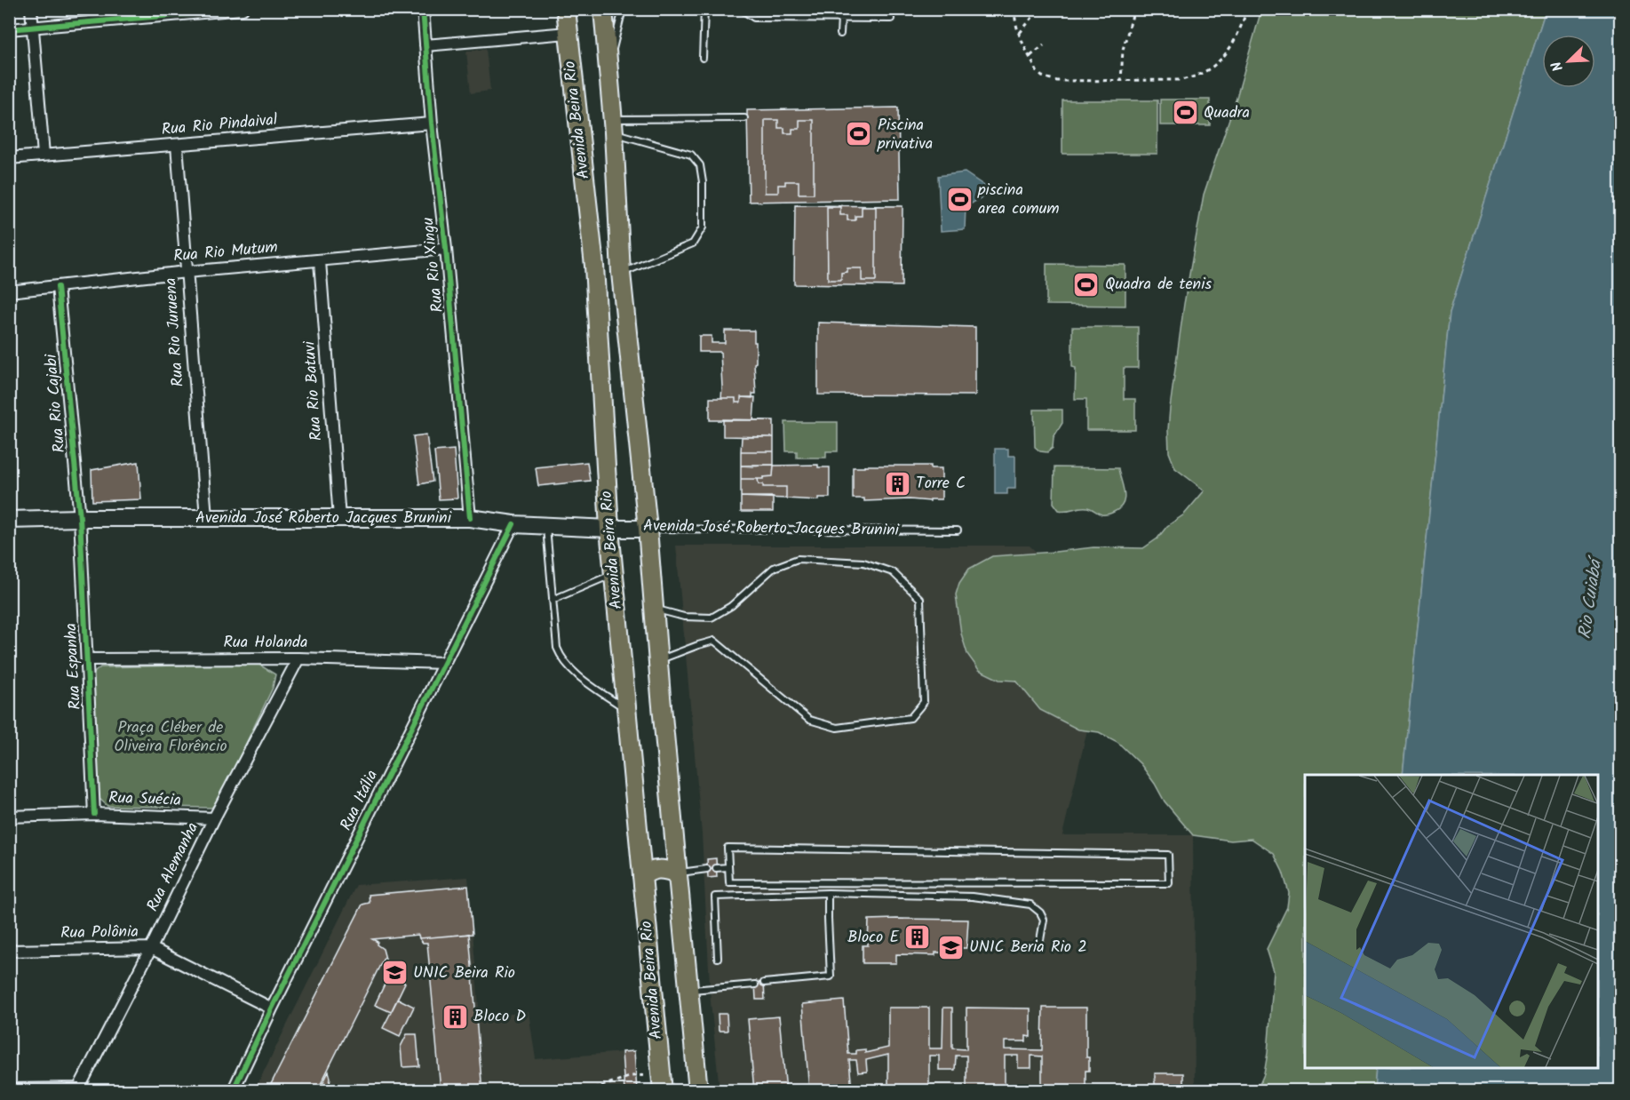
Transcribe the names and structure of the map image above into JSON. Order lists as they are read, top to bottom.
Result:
{
  "streets": {
    "main road": ["Avenida Beira Rio", "Avenida José Roberto Jacques Brunini"],
    "street": [
      "Rua Rio Pindaival",
      "Rua Rio Mutum",
      "Rua Rio Xingu",
      "Rua Rio Juruena",
      "Rua Rio Batuvi",
      "Rua Rio Cajabi",
      "Rua Holanda",
      "Rua Espanha",
      "Rua Suécia",
      "Rua Itália",
      "Rua Alemanha",
      "Rua Polônia"
    ]
  },
  "crossings": [
    ["Avenida Beira Rio", "Avenida José Roberto Jacques Brunini"],
    ["Rua Rio Pindaival", "Rua Rio Xingu"],
    ["Rua Rio Pindaival", "Rua Rio Juruena"],
    ["Rua Rio Mutum", "Rua Rio Xingu"],
    ["Rua Rio Mutum", "Rua Rio Juruena"],
    ["Rua Rio Mutum", "Rua Rio Batuvi"],
    ["Rua Rio Mutum", "Rua Rio Cajabi"],
    ["Rua Rio Xingu", "Avenida José Roberto Jacques Brunini"],
    ["Rua Rio Juruena", "Avenida José Roberto Jacques Brunini"],
    ["Rua Rio Batuvi", "Avenida José Roberto Jacques Brunini"],
    ["Rua Rio Cajabi", "Avenida José Roberto Jacques Brunini"],
    ["Rua Rio Cajabi", "Rua Espanha"],
    ["Avenida José Roberto Jacques Brunini", "Rua Espanha"],
    ["Avenida José Roberto Jacques Brunini", "Rua Itália"],
    ["Rua Holanda", "Rua Espanha"],
    ["Rua Holanda", "Rua Itália"],
    ["Rua Holanda", "Rua Alemanha"],
    ["Rua Espanha", "Rua Suécia"],
    ["Rua Suécia", "Rua Alemanha"],
    ["Rua Itália", "Rua Polônia"],
    ["Rua Alemanha", "Rua Polônia"]
  ],
  "water": ["Rio Cuiabá"],
  "parks": ["Praça Cléber de Oliveira Florêncio"],
  "places": {
    "sports": [
      "Quadra",
      "Piscina privativa",
      "piscina area comum",
      "Quadra de tenis"
    ],
    "building": ["Torre C", "Bloco E", "Bloco D"],
    "school or university": ["UNIC Beria Rio 2", "UNIC Beira Rio"]
  },
  "north": "bottom left"
}
